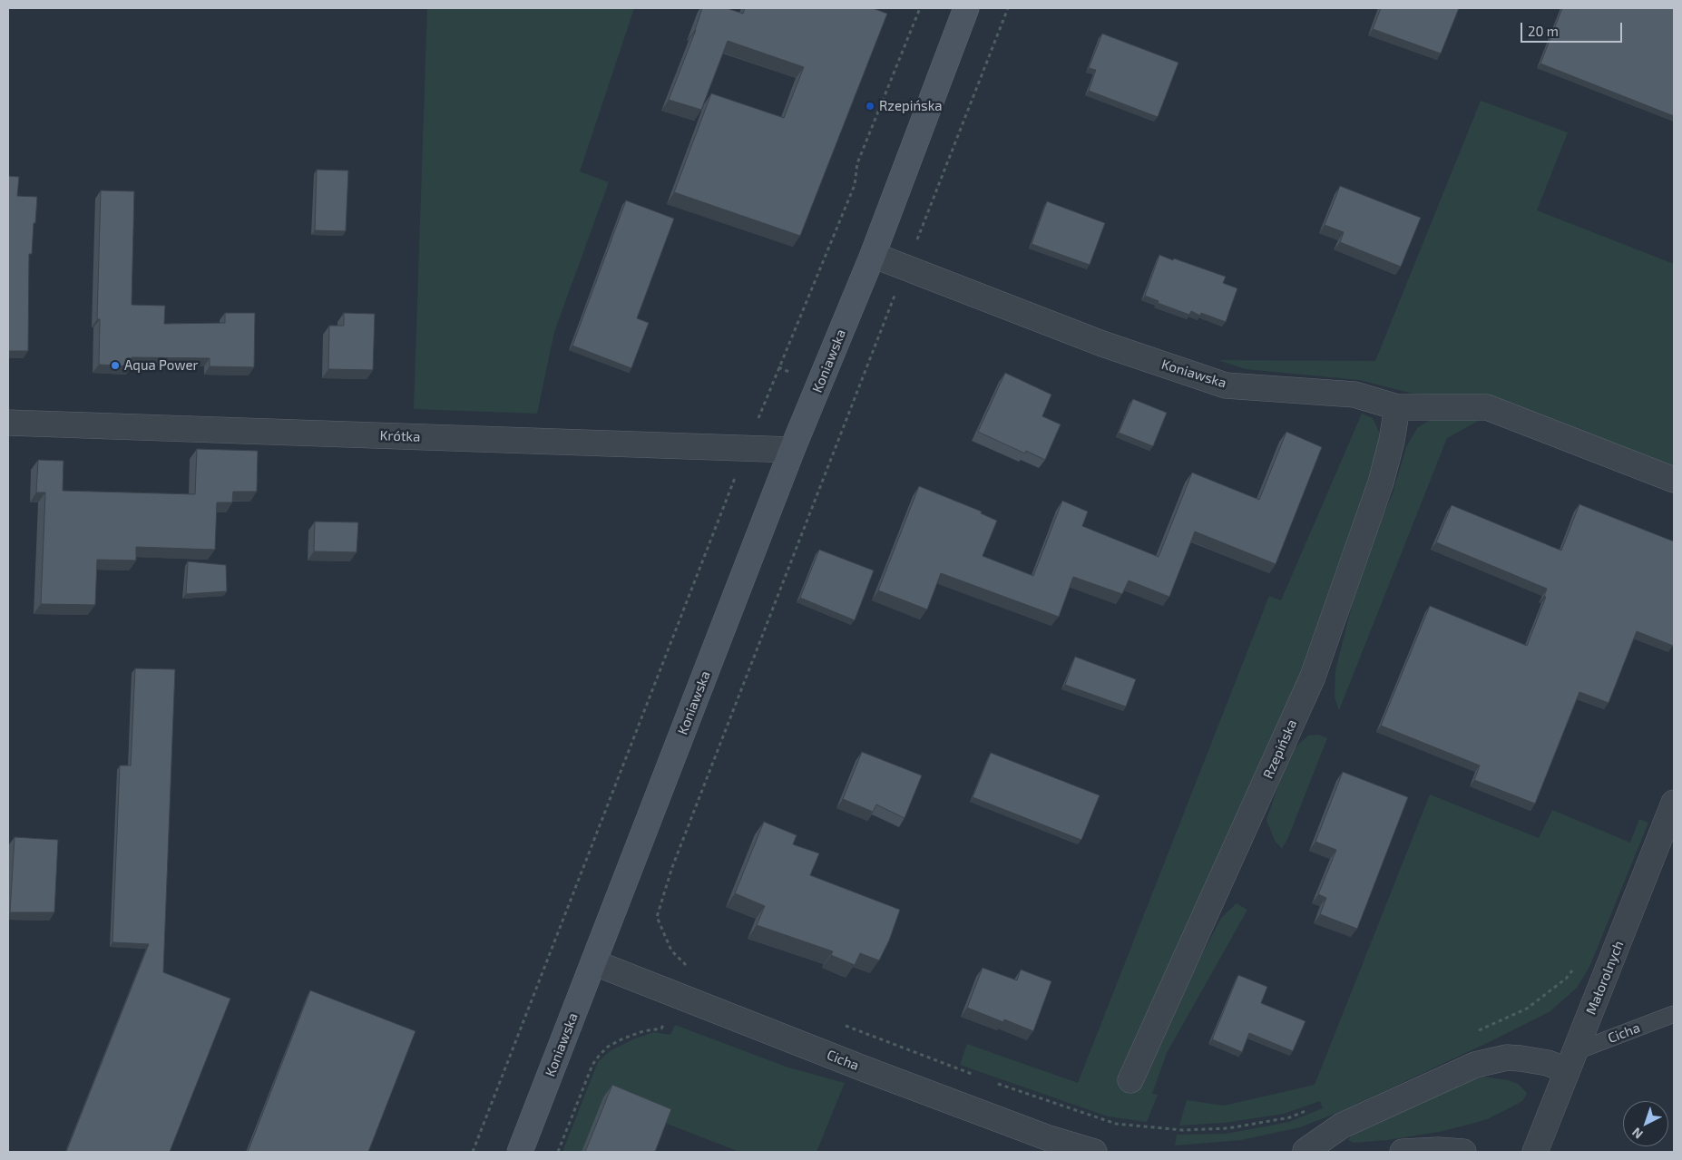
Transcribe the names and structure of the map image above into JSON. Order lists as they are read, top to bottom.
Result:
{
  "streets": {
    "main road": ["Koniawska"],
    "street": [
      "Krótka",
      "Rzepińska",
      "Małorolnych",
      "Cicha"
    ]
  },
  "crossings": [
    ["Koniawska", "Krótka"],
    ["Koniawska", "Rzepińska"],
    ["Koniawska", "Cicha"],
    ["Małorolnych", "Cicha"]
  ],
  "places": ["Rzepińska", "Aqua Power"],
  "scale_bar": "20 m",
  "north": "bottom left"
}
